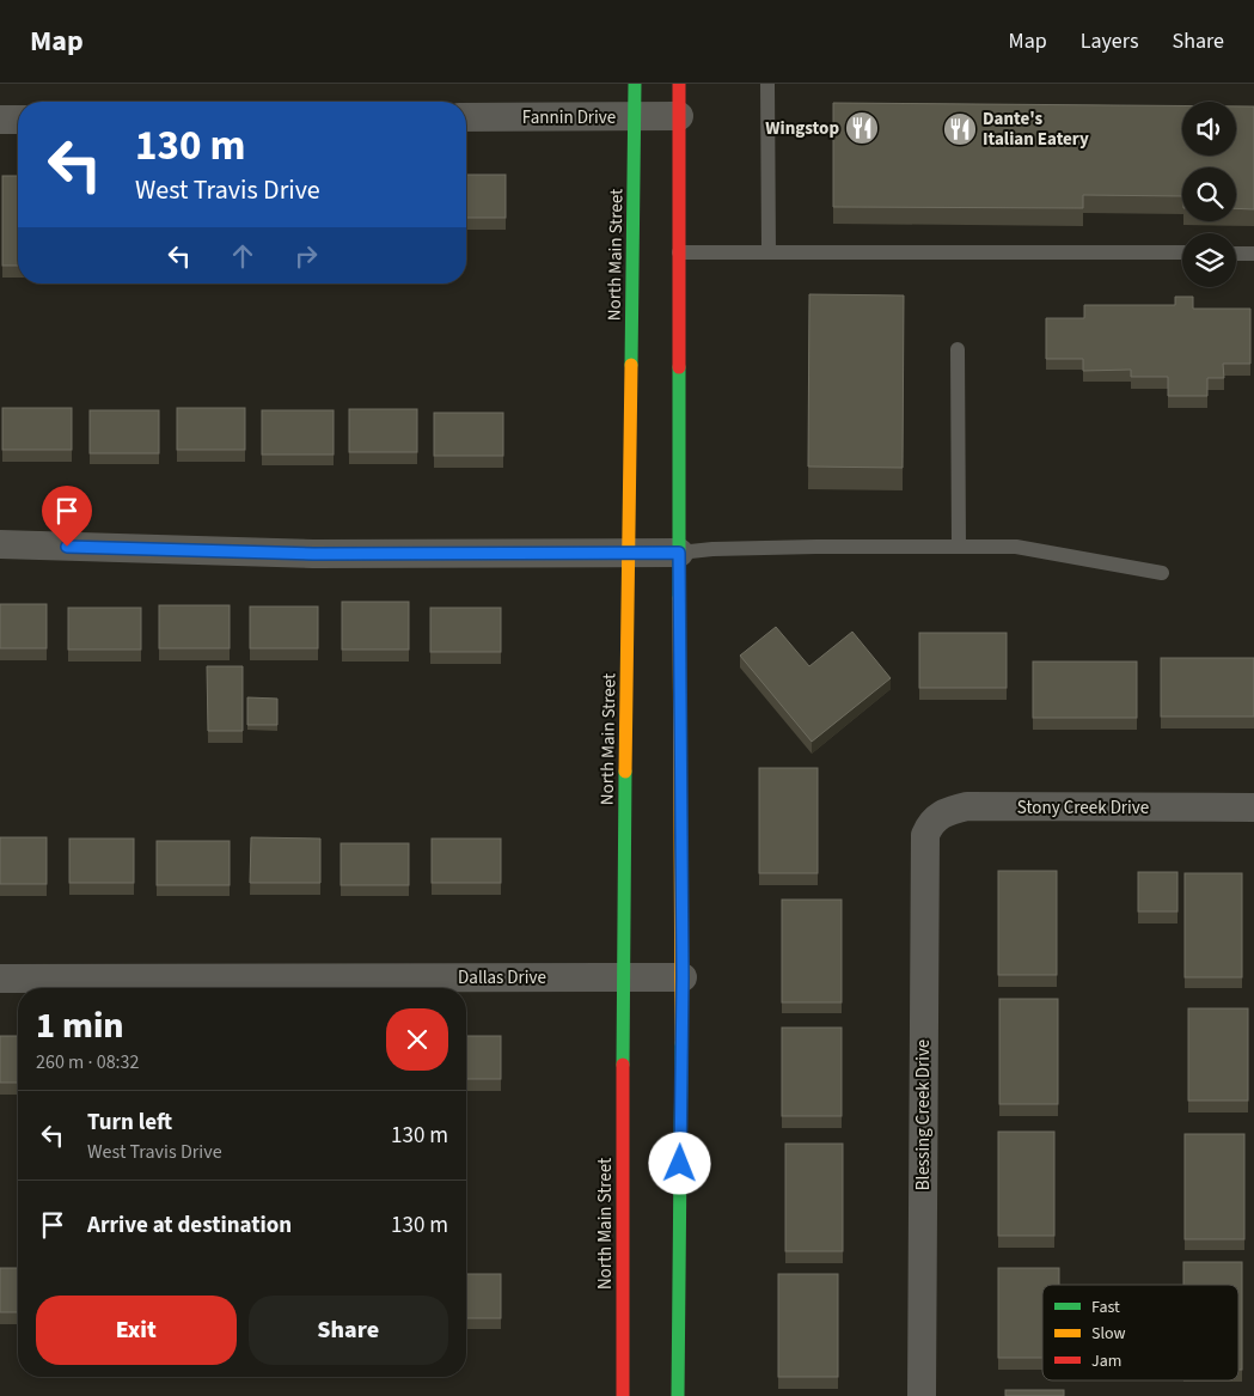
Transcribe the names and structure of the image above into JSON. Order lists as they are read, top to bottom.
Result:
{
  "streets": {
    "main road": ["North Main Street"],
    "street": [
      "Fannin Drive",
      "Stony Creek Drive",
      "Dallas Drive",
      "Blessing Creek Drive"
    ]
  },
  "crossings": [
    ["Fannin Drive", "North Main Street"],
    ["North Main Street", "Dallas Drive"],
    ["Stony Creek Drive", "Blessing Creek Drive"]
  ],
  "places": {
    "restaurant": ["Wingstop", "Dante's Italian Eatery"]
  },
  "legend": ["Fast", "Slow", "Jam"],
  "page": {
    "header": "Map",
    "nav": ["Map", "Layers", "Share"],
    "turn": ["130 m", "West Travis Drive"],
    "heading": ["1 min", "260 m · 08:32"],
    "list": [
      {
        "name": "Turn left",
        "note": "West Travis Drive",
        "value": "130 m"
      },
      {
        "name": "Arrive at destination",
        "value": "130 m"
      }
    ],
    "buttons": ["Exit", "Share"]
  }
}
